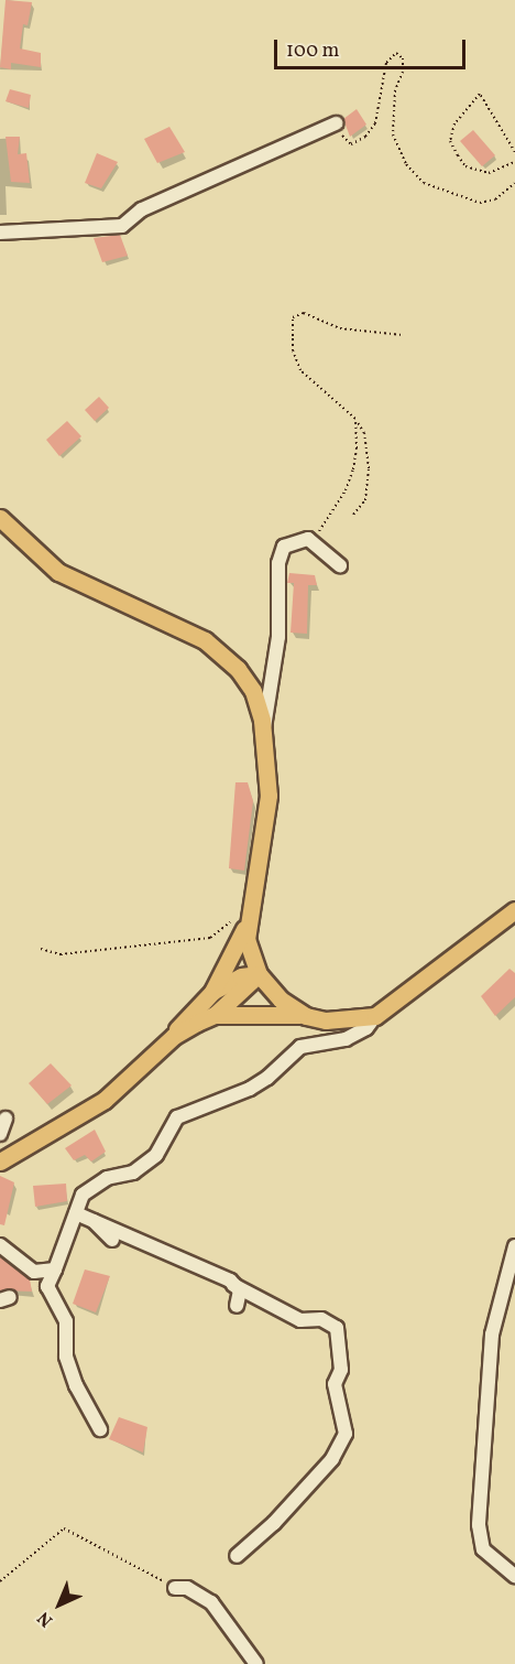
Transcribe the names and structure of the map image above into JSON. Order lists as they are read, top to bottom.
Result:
{
  "scale_bar": "100 m",
  "north": "bottom left"
}
